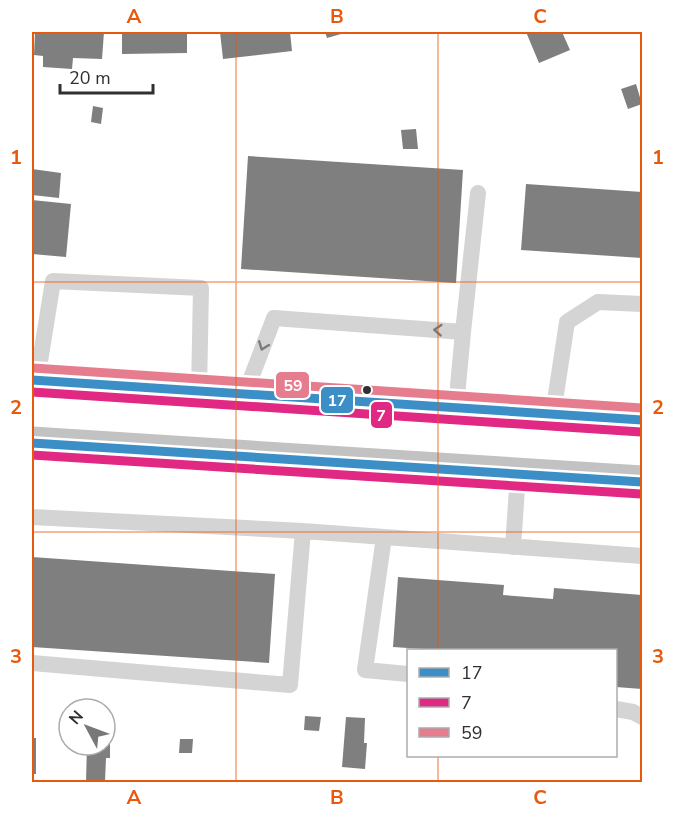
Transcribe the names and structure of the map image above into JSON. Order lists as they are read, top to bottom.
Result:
{
  "lines": ["transit line 59", "transit line 17", "transit line 7"],
  "legend": ["17", "7", "59"],
  "scale_bar": "20 m",
  "north": "top left",
  "grid": {
    "columns": ["A", "B", "C"],
    "rows": ["1", "2", "3"]
  }
}
